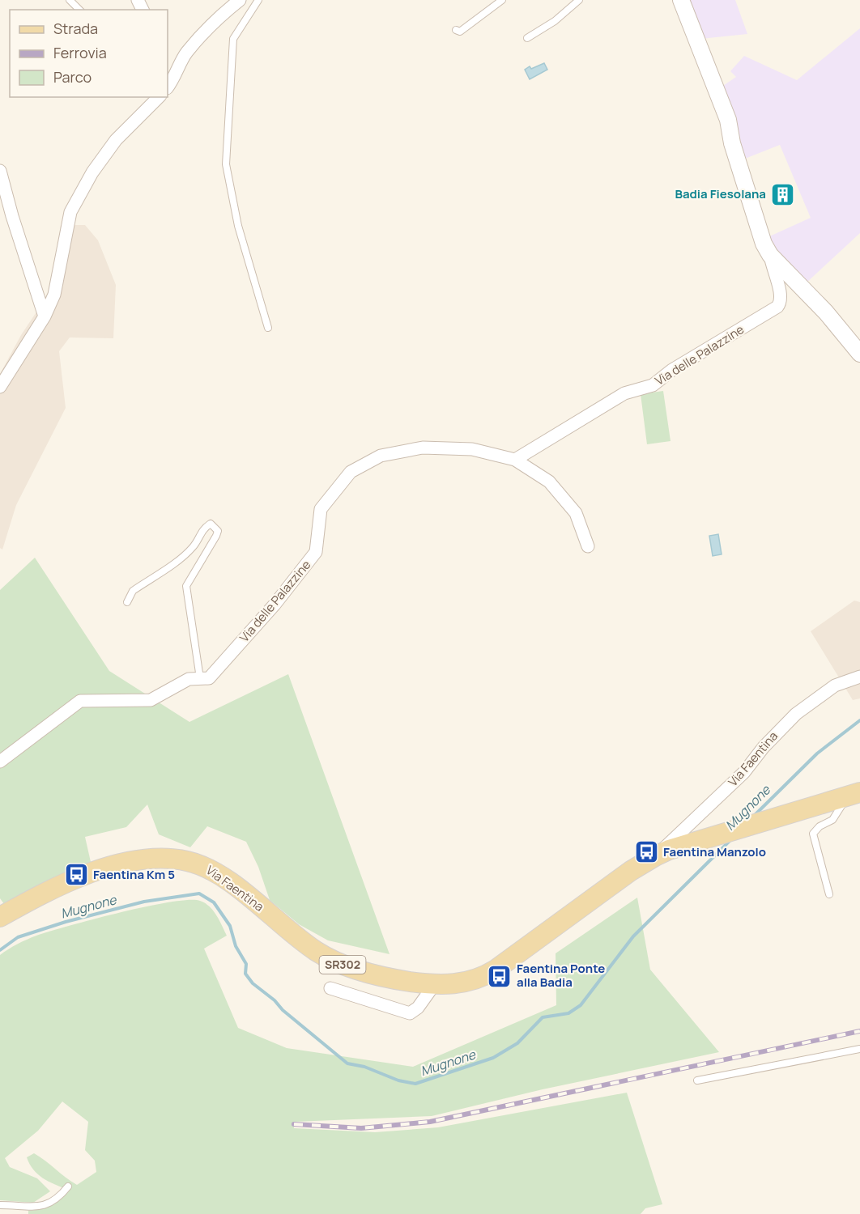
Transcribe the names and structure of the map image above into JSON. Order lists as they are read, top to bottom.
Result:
{
  "streets": {
    "main road": ["Via Faentina", "SR302"],
    "street": ["Via delle Palazzine"]
  },
  "water": ["Mugnone"],
  "places": {
    "building": ["Badia Fiesolana"],
    "bus stop": ["Faentina Manzolo", "Faentina Km 5", "Faentina Ponte alla Badia"]
  },
  "legend": ["Strada", "Ferrovia", "Parco"]
}
